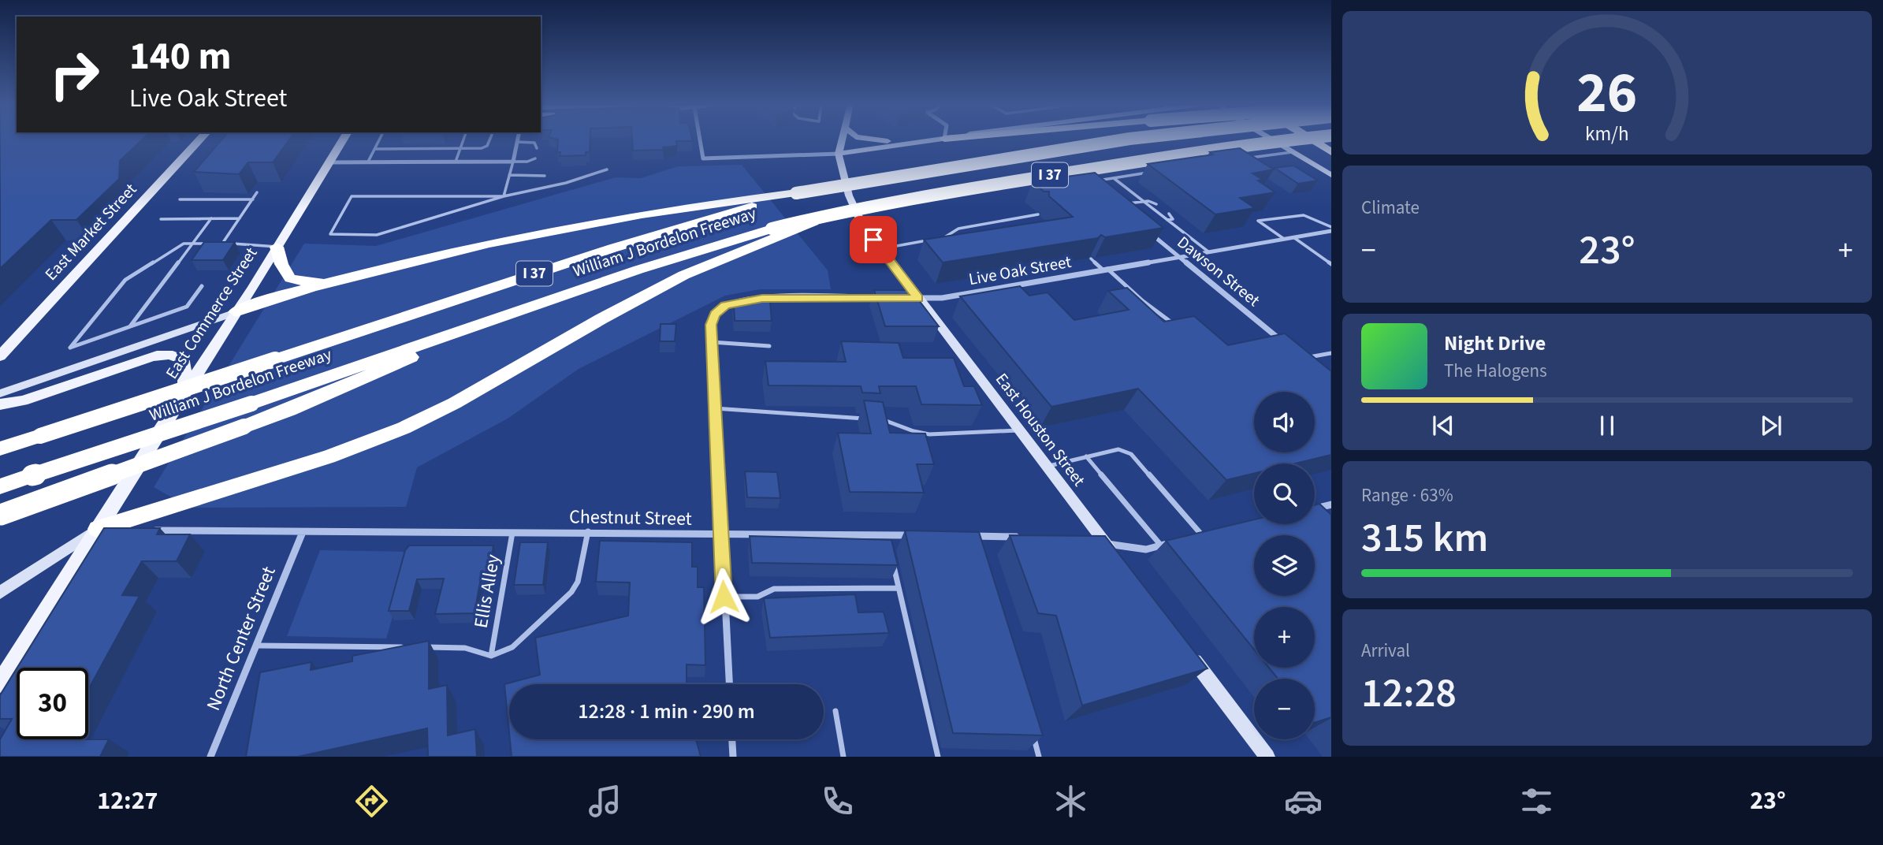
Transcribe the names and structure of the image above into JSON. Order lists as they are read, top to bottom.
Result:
{
  "streets": {
    "highway": ["I 37", "William J Bordelon Freeway"],
    "main road": ["East Market Street", "East Commerce Street", "East Houston Street"],
    "street": [
      "Live Oak Street",
      "Dawson Street",
      "Chestnut Street",
      "North Center Street"
    ],
    "lane": ["Ellis Alley"]
  },
  "crossings": [
    ["I 37", "William J Bordelon Freeway"],
    ["Live Oak Street", "Dawson Street"],
    ["Live Oak Street", "East Houston Street"],
    ["Chestnut Street", "Ellis Alley"],
    ["Chestnut Street", "North Center Street"]
  ],
  "page": {
    "turn": ["140 m", "Live Oak Street"],
    "tile": [
      "Climate",
      ["Range · 63%", "315 km"],
      ["Arrival", "12:28"]
    ],
    "heat": ["−", "23°", "+"],
    "song": ["Night Drive", "The Halogens"],
    "map_buttons": ["+", "−"],
    "limit": "30",
    "trip": "12:28 · 1 min · 290 m",
    "tabs": ["12:27", "23°"],
    "gauge": ["26", "km/h"]
  }
}
